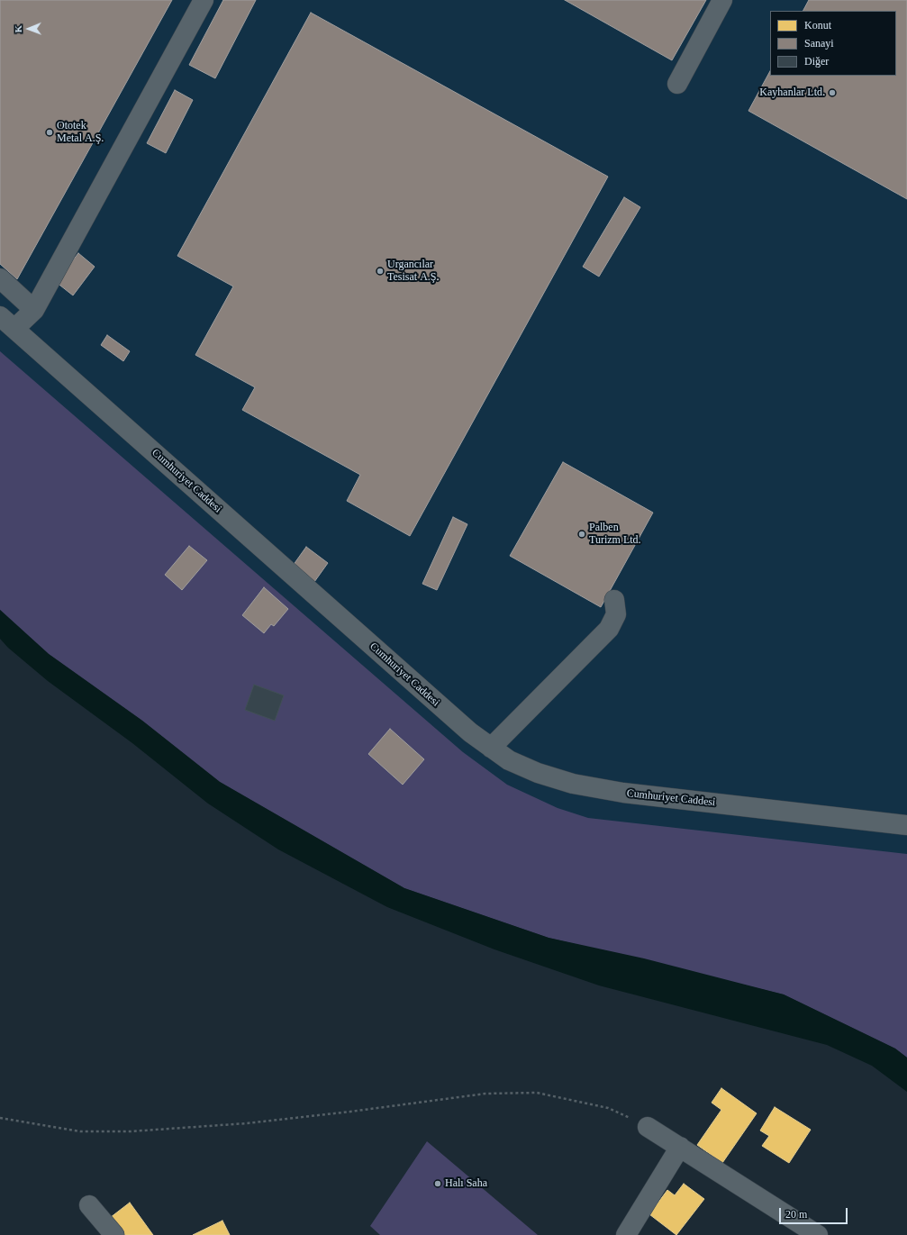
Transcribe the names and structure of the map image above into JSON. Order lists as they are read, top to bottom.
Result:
{
  "streets": {
    "street": ["Cumhuriyet Caddesi"]
  },
  "places": [
    "Kayhanlar Ltd.",
    "Ototek Metal A.Ş.",
    "Urgancılar Tesisat A.Ş.",
    "Palben Turizm Ltd.",
    "Halı Saha"
  ],
  "legend": ["Konut", "Sanayi", "Diğer"],
  "scale_bar": "20 m",
  "north": "left"
}
